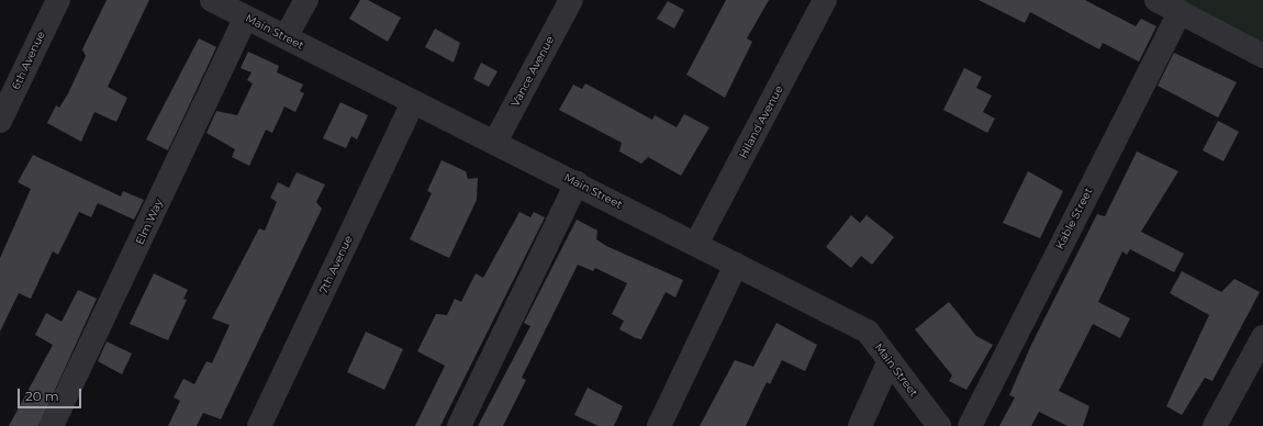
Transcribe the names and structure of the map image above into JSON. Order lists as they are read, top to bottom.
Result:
{
  "streets": {
    "street": [
      "Main Street",
      "6th Avenue",
      "Vance Avenue",
      "Hiland Avenue",
      "Kable Street",
      "Elm Way",
      "7th Avenue"
    ]
  },
  "crossings": [
    ["Main Street", "Vance Avenue"],
    ["Main Street", "Hiland Avenue"],
    ["Main Street", "Elm Way"],
    ["Main Street", "7th Avenue"]
  ],
  "scale_bar": "20 m"
}
